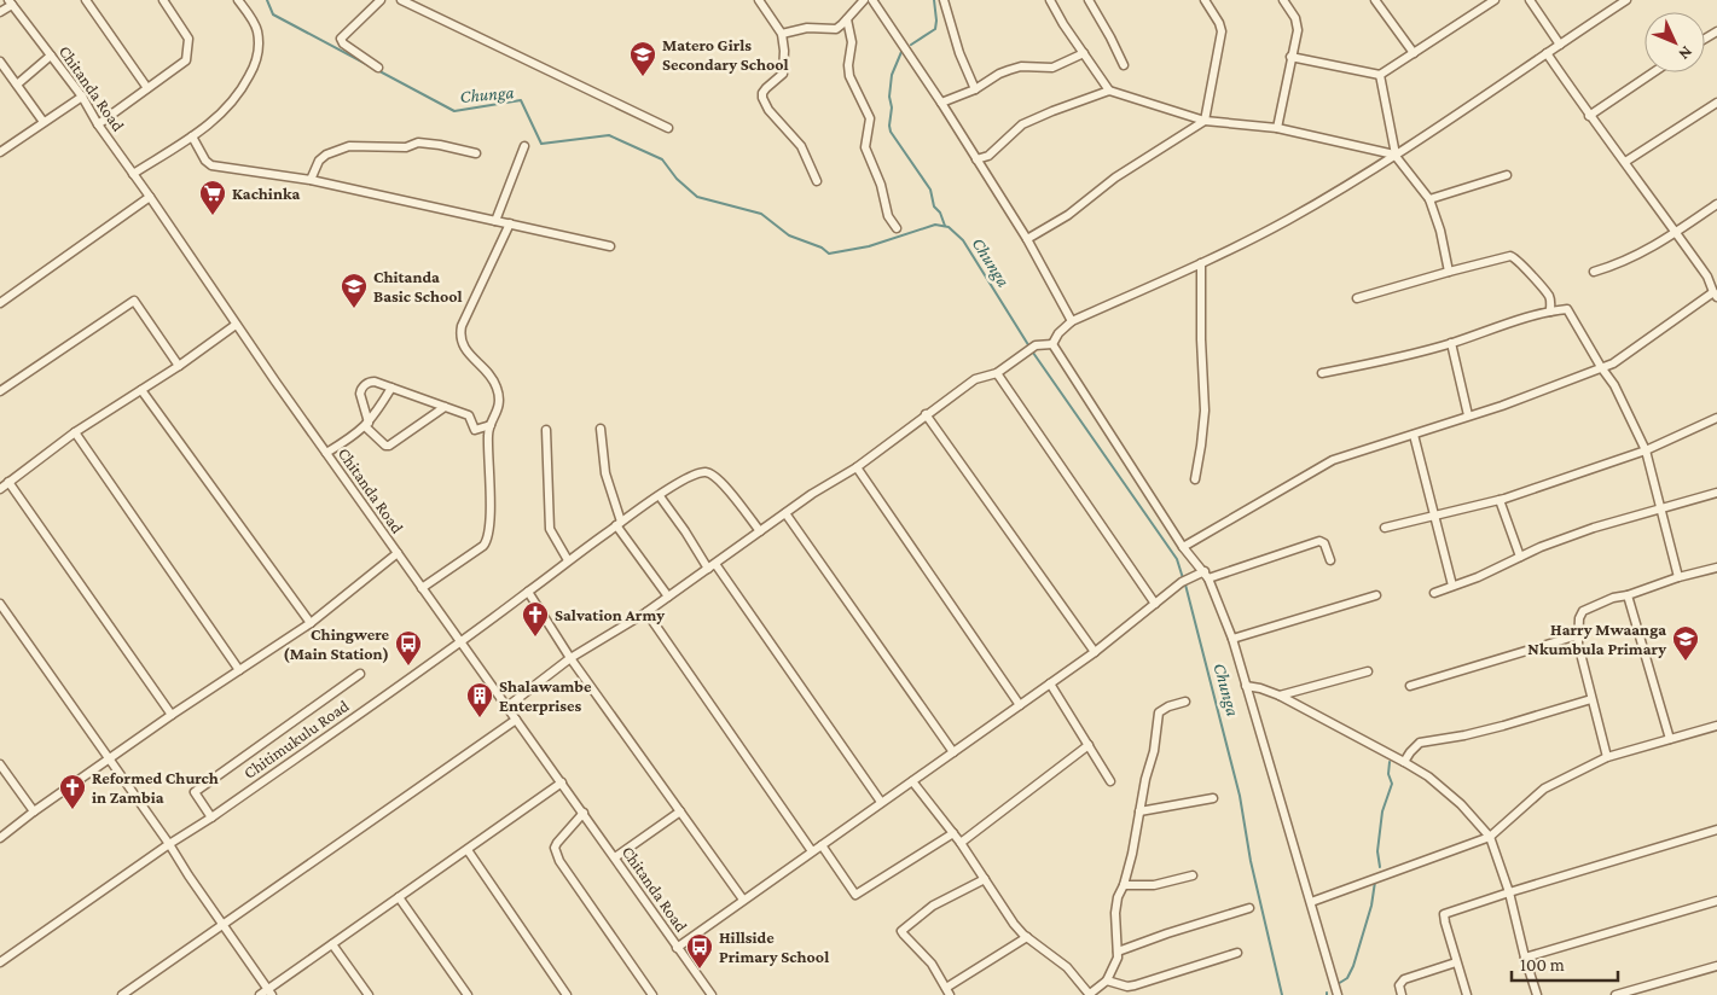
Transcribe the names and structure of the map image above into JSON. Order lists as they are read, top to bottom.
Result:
{
  "streets": {
    "street": ["Chitanda Road", "Chitimukulu Road"]
  },
  "crossings": [
    ["Chitanda Road", "Chitimukulu Road"]
  ],
  "water": ["Chunga"],
  "places": {
    "school or university": ["Matero Girls Secondary School", "Chitanda Basic School", "Harry Mwaanga Nkumbula Primary"],
    "supermarket": ["Kachinka"],
    "church": ["Salvation Army", "Reformed Church in Zambia"],
    "bus stop": ["Chingwere (Main Station)", "Hillside Primary School"],
    "building": ["Shalawambe Enterprises"]
  },
  "scale_bar": "100 m",
  "north": "bottom right"
}
